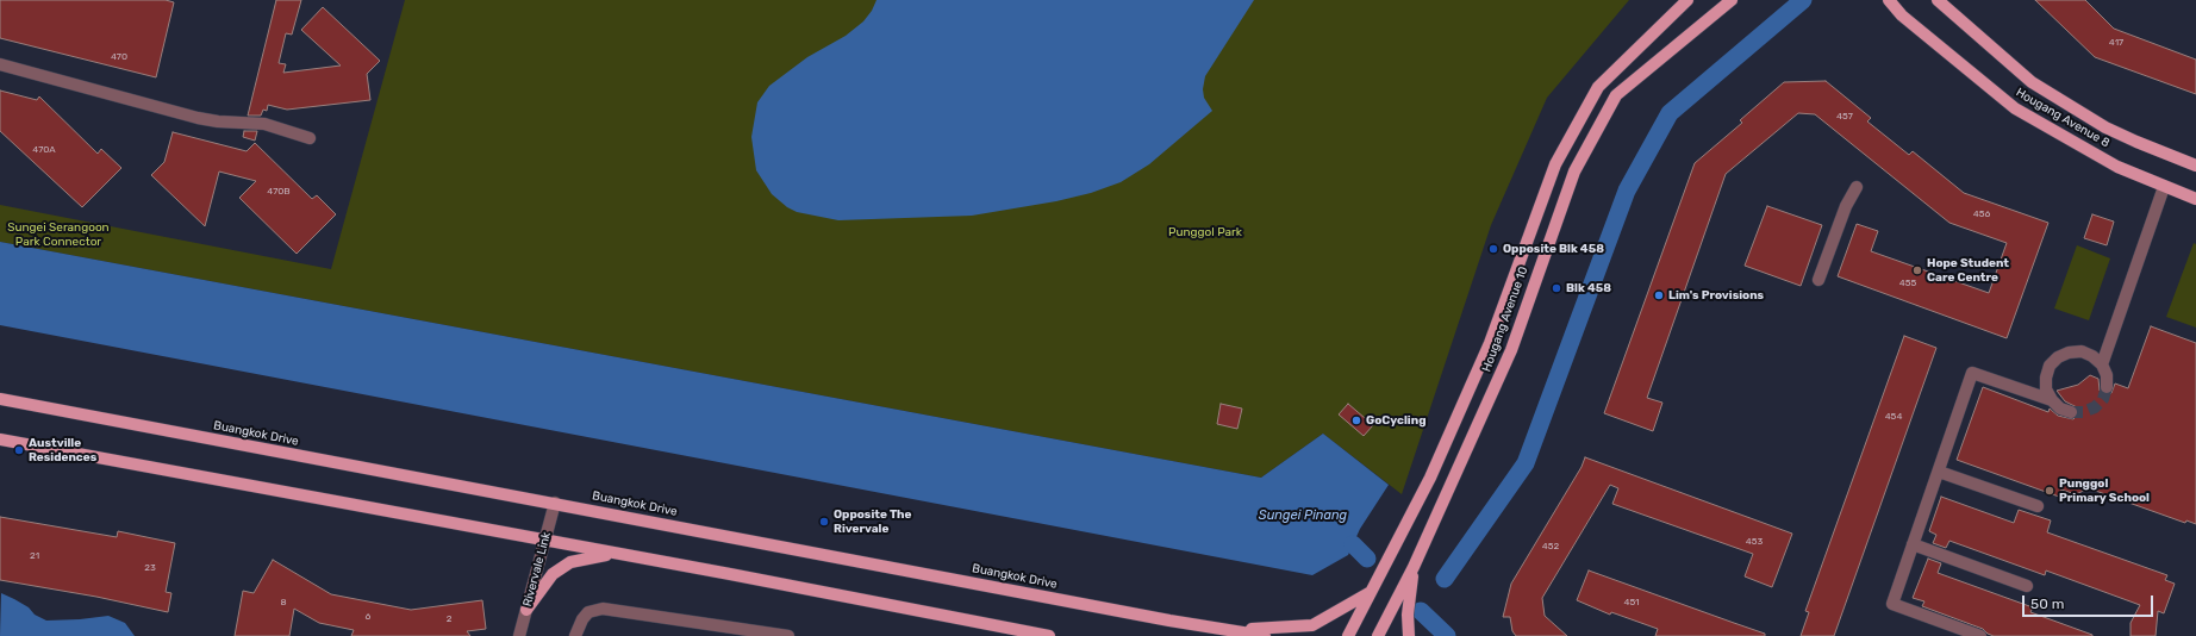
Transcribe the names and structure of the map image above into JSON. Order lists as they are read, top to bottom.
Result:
{
  "streets": {
    "main road": ["Hougang Avenue 8", "Hougang Avenue 10", "Buangkok Drive"],
    "street": ["Rivervale Link"]
  },
  "crossings": [
    ["Buangkok Drive", "Rivervale Link"]
  ],
  "water": ["Sungei Pinang"],
  "parks": ["Sungei Serangoon Park Connector", "Punggol Park"],
  "places": [
    "Opposite Blk 458",
    "Hope Student Care Centre",
    "Blk 458",
    "Lim's Provisions",
    "GoCycling",
    "Austville Residences",
    "Punggol Primary School",
    "Opposite The Rivervale"
  ],
  "house_numbers": [
    "417",
    "470",
    "457",
    "470A",
    "470B",
    "456",
    "455",
    "454",
    "453",
    "452",
    "21",
    "23",
    "8",
    "451",
    "6",
    "2"
  ],
  "scale_bar": "50 m"
}
